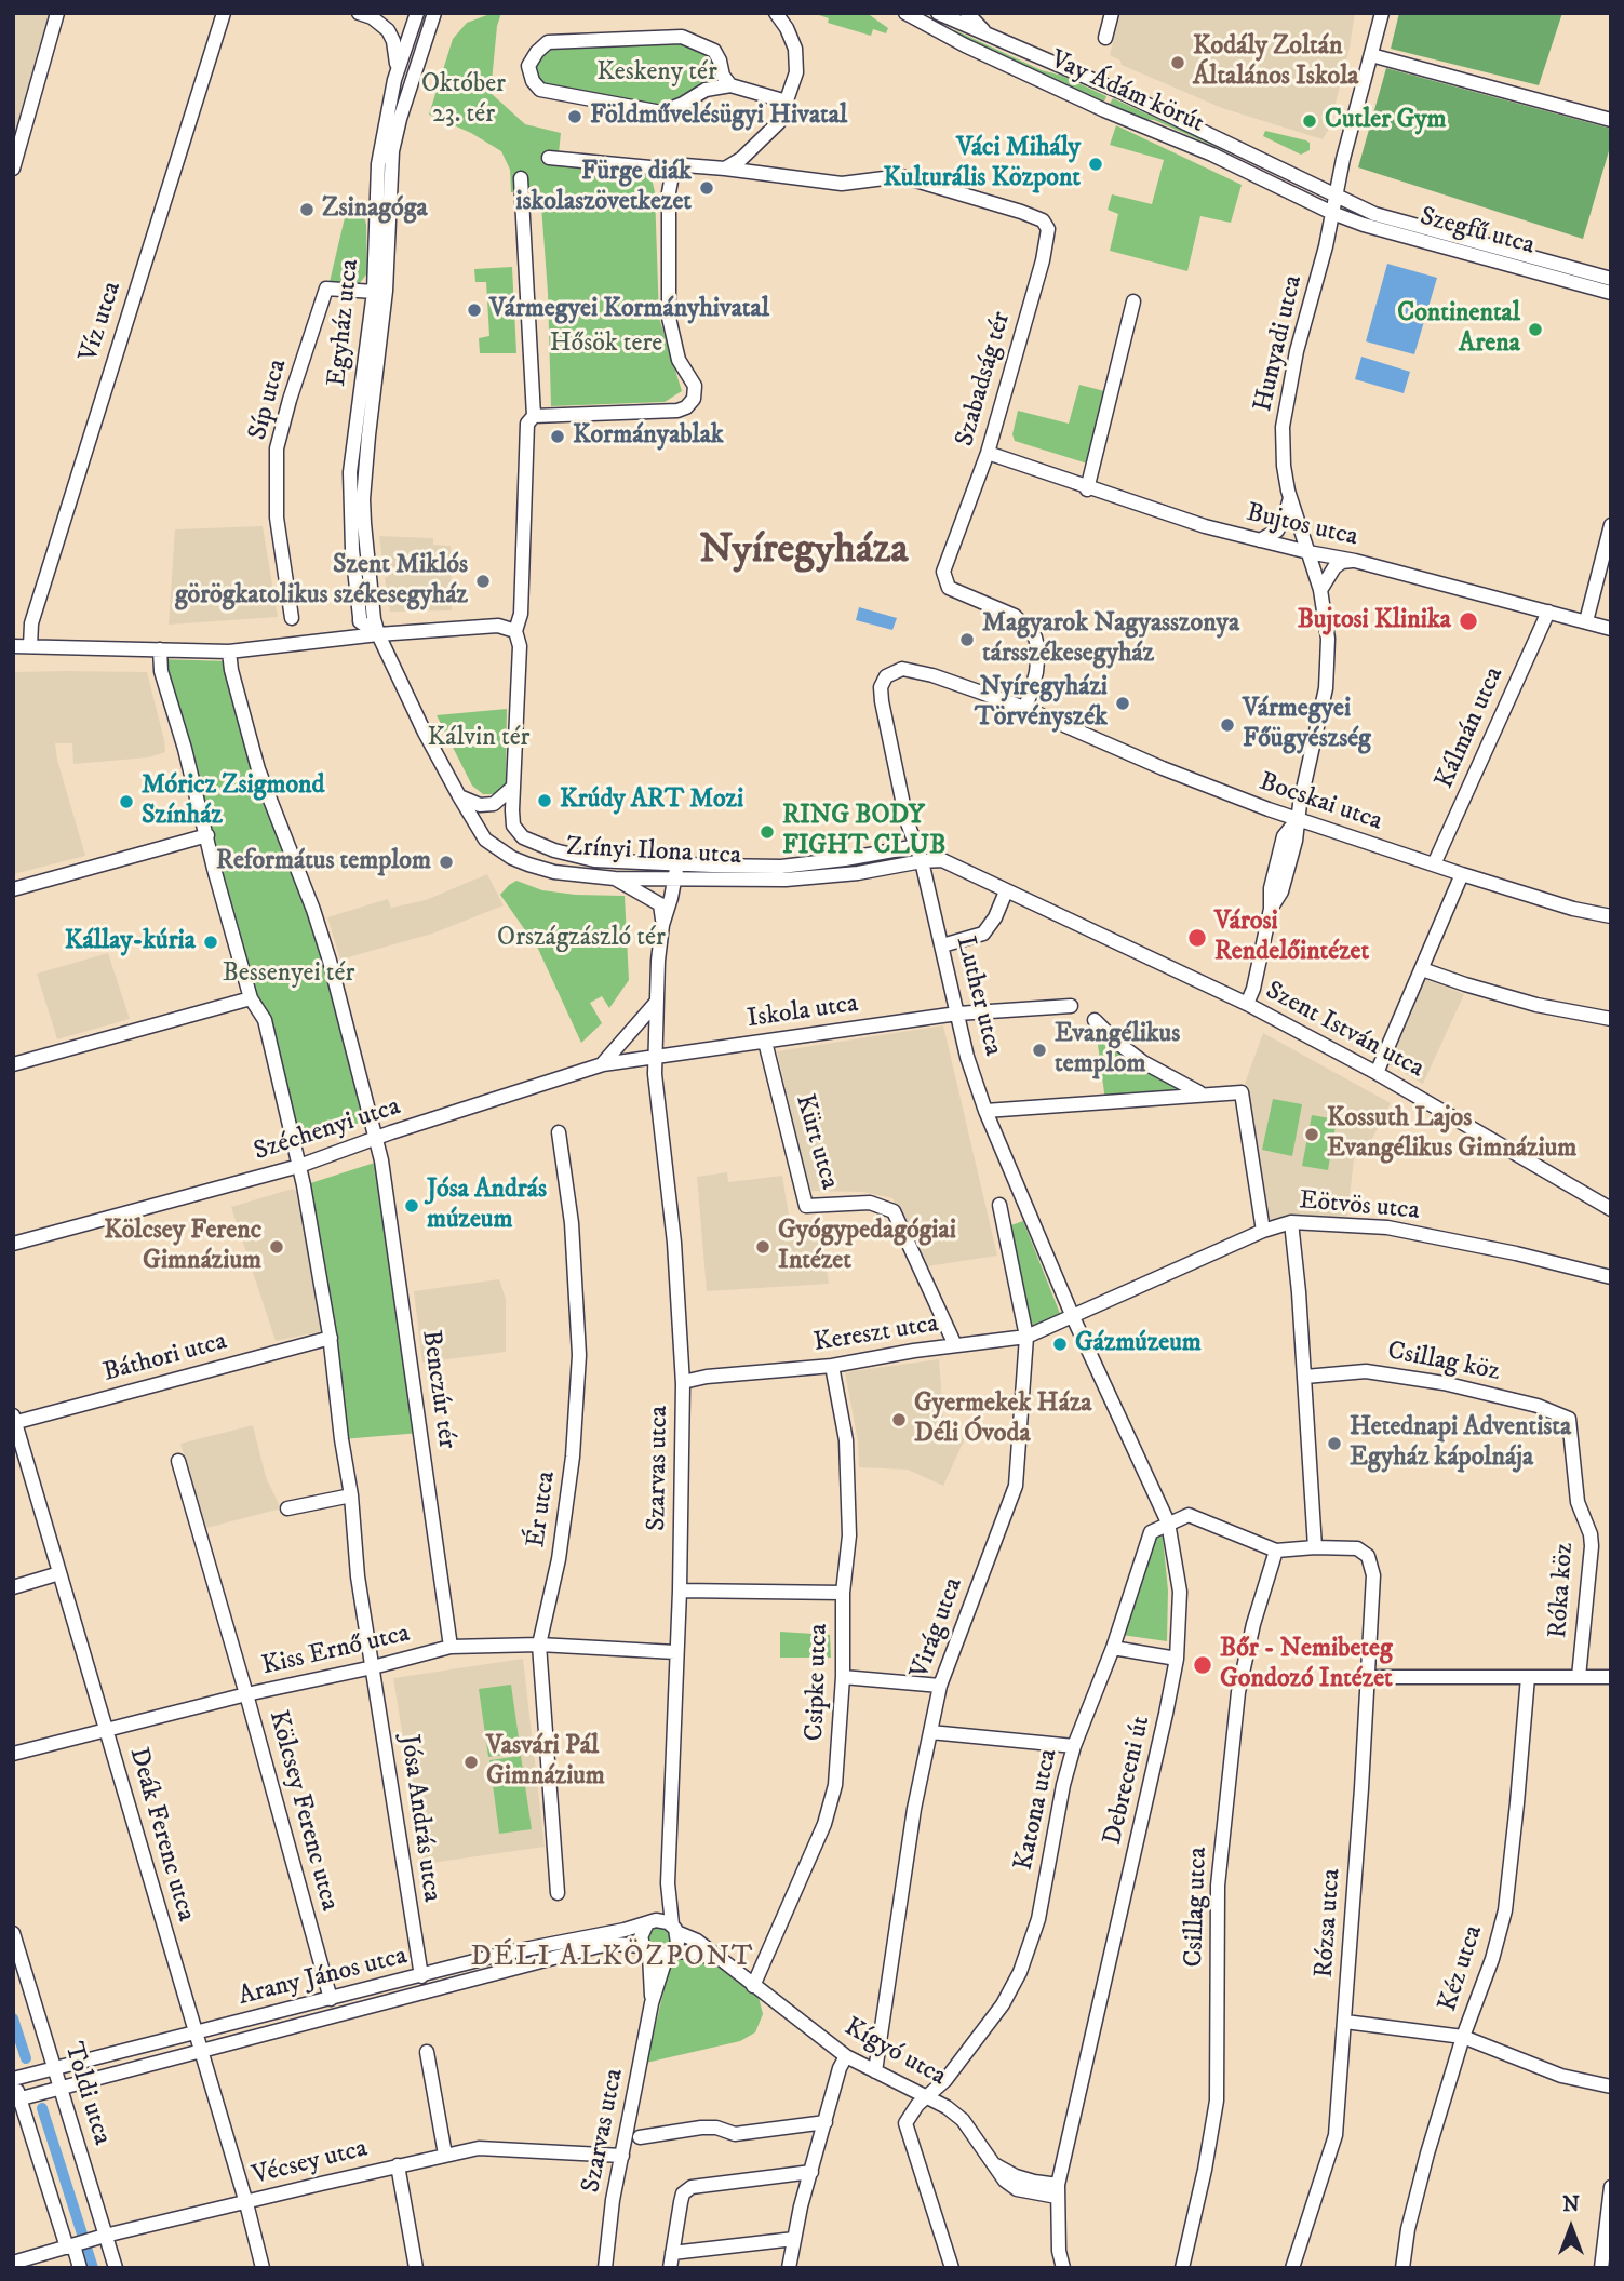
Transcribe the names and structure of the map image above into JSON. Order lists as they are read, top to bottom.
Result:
{
  "streets": {
    "street": [
      "Vay Ádám körút",
      "Szegfű utca",
      "Víz utca",
      "Egyház utca",
      "Hunyadi utca",
      "Szabadság tér",
      "Síp utca",
      "Bujtos utca",
      "Kálmán utca",
      "Bocskai utca",
      "Zrínyi Ilona utca",
      "Luther utca",
      "Iskola utca",
      "Szent István utca",
      "Széchenyi utca",
      "Kürt utca",
      "Eötvös utca",
      "Kereszt utca",
      "Báthori utca",
      "Csillag köz",
      "Benczúr tér",
      "Szarvas utca",
      "Ér utca",
      "Róka köz",
      "Virág utca",
      "Kiss Ernő utca",
      "Csipke utca",
      "Debreceni út",
      "Katona utca",
      "Kölcsey Ferenc utca",
      "Jósa András utca",
      "Deák Ferenc utca",
      "Csillag utca",
      "Rózsa utca",
      "Kéz utca",
      "Arany János utca",
      "Kígyó utca",
      "Toldi utca",
      "Vécsey utca"
    ]
  },
  "crossings": [
    ["Vay Ádám körút", "Szegfű utca"],
    ["Vay Ádám körút", "Hunyadi utca"],
    ["Szegfű utca", "Hunyadi utca"],
    ["Egyház utca", "Síp utca"],
    ["Egyház utca", "Zrínyi Ilona utca"],
    ["Hunyadi utca", "Bujtos utca"],
    ["Hunyadi utca", "Bocskai utca"],
    ["Hunyadi utca", "Szent István utca"],
    ["Szabadság tér", "Bujtos utca"],
    ["Szabadság tér", "Bocskai utca"],
    ["Bujtos utca", "Kálmán utca"],
    ["Kálmán utca", "Bocskai utca"],
    ["Bocskai utca", "Luther utca"],
    ["Zrínyi Ilona utca", "Luther utca"],
    ["Zrínyi Ilona utca", "Szent István utca"],
    ["Luther utca", "Iskola utca"],
    ["Luther utca", "Szent István utca"],
    ["Luther utca", "Eötvös utca"],
    ["Luther utca", "Kereszt utca"],
    ["Luther utca", "Debreceni út"],
    ["Iskola utca", "Széchenyi utca"],
    ["Iskola utca", "Kürt utca"],
    ["Iskola utca", "Szarvas utca"],
    ["Széchenyi utca", "Benczúr tér"],
    ["Széchenyi utca", "Szarvas utca"],
    ["Kürt utca", "Kereszt utca"],
    ["Eötvös utca", "Kereszt utca"],
    ["Eötvös utca", "Debreceni út"],
    ["Kereszt utca", "Szarvas utca"],
    ["Kereszt utca", "Virág utca"],
    ["Kereszt utca", "Csipke utca"],
    ["Kereszt utca", "Debreceni út"],
    ["Báthori utca", "Deák Ferenc utca"],
    ["Csillag köz", "Róka köz"],
    ["Benczúr tér", "Kiss Ernő utca"],
    ["Szarvas utca", "Kiss Ernő utca"],
    ["Szarvas utca", "Arany János utca"],
    ["Szarvas utca", "Kígyó utca"],
    ["Szarvas utca", "Vécsey utca"],
    ["Ér utca", "Kiss Ernő utca"],
    ["Virág utca", "Kígyó utca"],
    ["Kiss Ernő utca", "Kölcsey Ferenc utca"],
    ["Kiss Ernő utca", "Jósa András utca"],
    ["Kiss Ernő utca", "Deák Ferenc utca"],
    ["Csipke utca", "Kígyó utca"],
    ["Debreceni út", "Katona utca"],
    ["Debreceni út", "Kígyó utca"],
    ["Katona utca", "Kígyó utca"],
    ["Kölcsey Ferenc utca", "Arany János utca"],
    ["Jósa András utca", "Arany János utca"],
    ["Deák Ferenc utca", "Arany János utca"],
    ["Deák Ferenc utca", "Vécsey utca"],
    ["Arany János utca", "Kígyó utca"],
    ["Arany János utca", "Toldi utca"],
    ["Toldi utca", "Vécsey utca"]
  ],
  "districts": ["Nyíregyháza", "DÉLI ALKÖZPONT"],
  "parks": [
    "Keskeny tér",
    "Október 23. tér",
    "Hősök tere",
    "Kálvin tér",
    "Országzászló tér",
    "Bessenyei tér"
  ],
  "places": [
    "Kodály Zoltán Általános Iskola",
    "Földművelésügyi Hivatal",
    "Cutler Gym",
    "Váci Mihály Kulturális Központ",
    "Fürge diák iskolaszövetkezet",
    "Zsinagóga",
    "Vármegyei Kormányhivatal",
    "Continental Arena",
    "Kormányablak",
    "Szent Miklós görögkatolikus székesegyház",
    "Bujtosi Klinika",
    "Magyarok Nagyasszonya társszékesegyház",
    "Nyíregyházi Törvényszék",
    "Vármegyei Főügyészség",
    "Krúdy ART Mozi",
    "Móricz Zsigmond Színház",
    "RING BODY FIGHT CLUB",
    "Református templom",
    "Városi Rendelőintézet",
    "Kállay-kúria",
    "Evangélikus templom",
    "Kossuth Lajos Evangélikus Gimnázium",
    "Jósa András múzeum",
    "Kölcsey Ferenc Gimnázium",
    "Gyógypedagógiai Intézet",
    "Gázmúzeum",
    "Gyermekek Háza Déli Óvoda",
    "Hetednapi Adventista Egyház kápolnája",
    "Bőr - Nemibeteg Gondozó Intézet",
    "Vasvári Pál Gimnázium"
  ],
  "north": "top"
}
